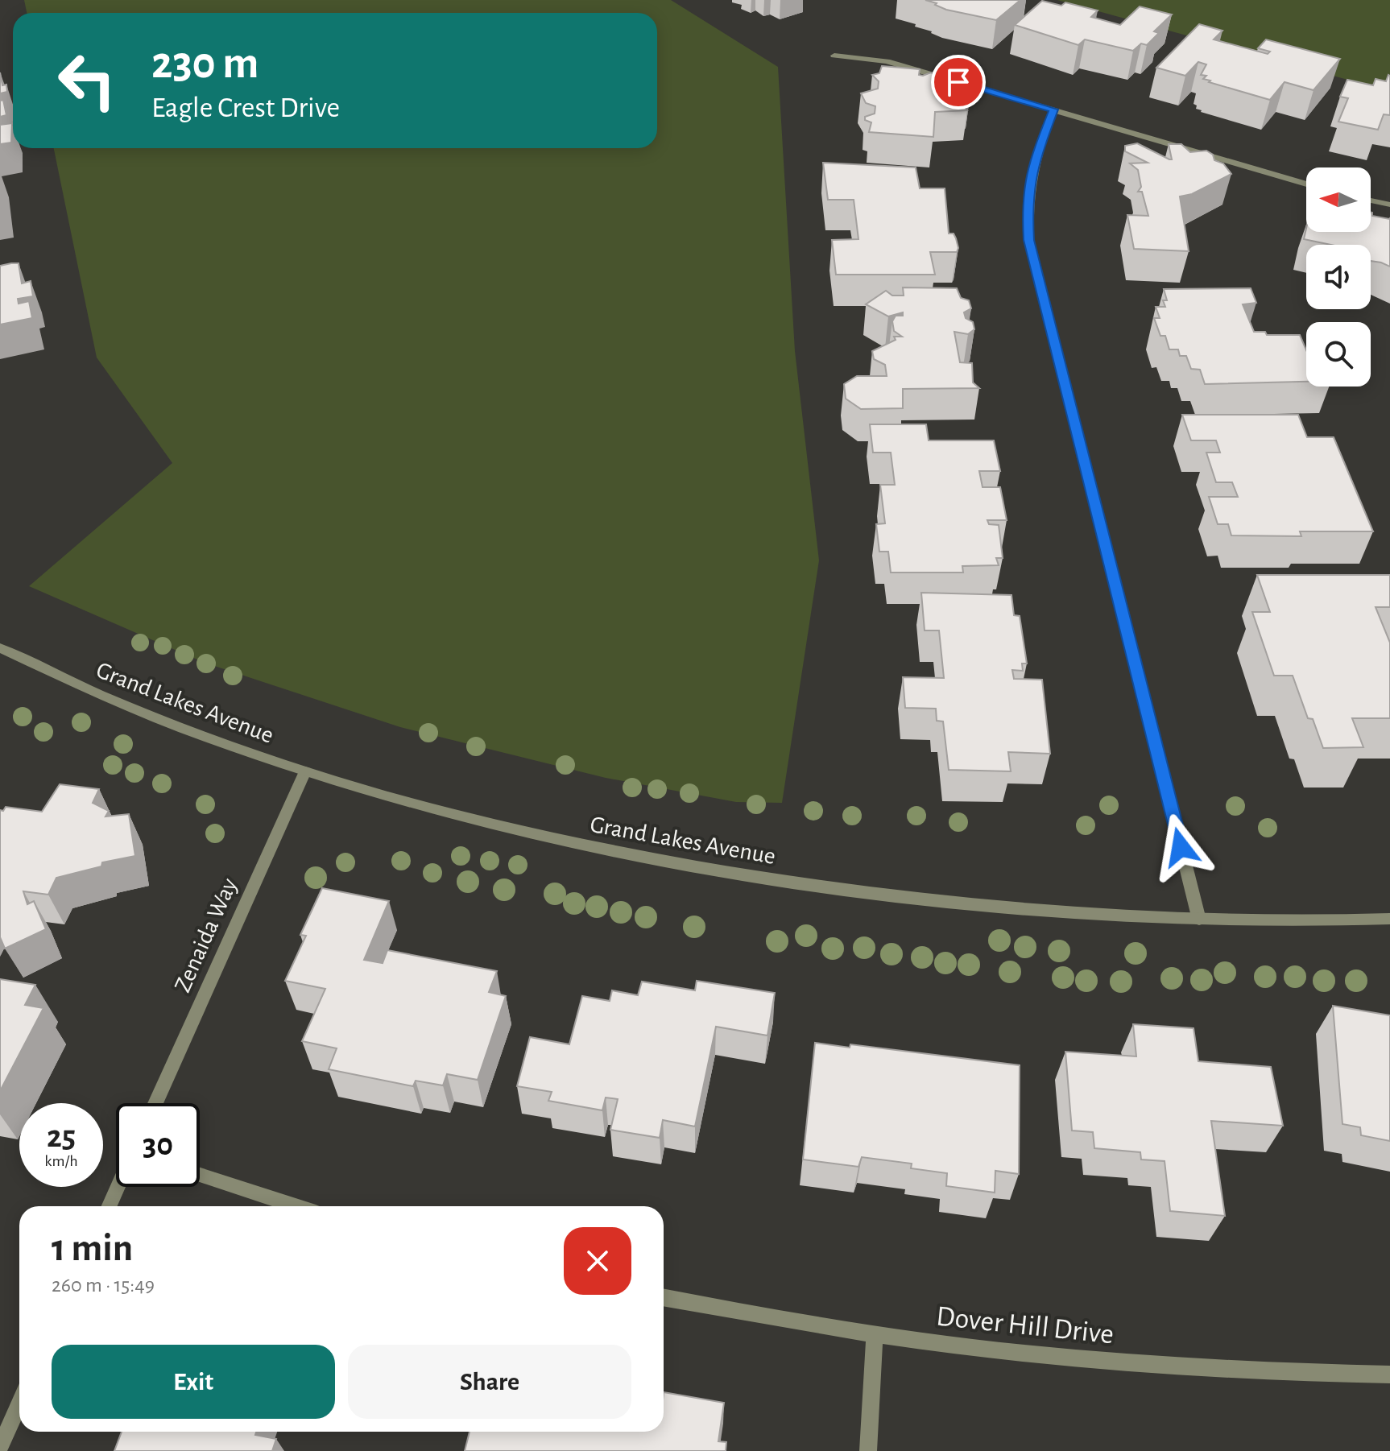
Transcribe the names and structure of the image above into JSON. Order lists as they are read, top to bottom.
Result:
{
  "streets": {
    "street": ["Grand Lakes Avenue", "Zenaida Way", "Dover Hill Drive"]
  },
  "crossings": [
    ["Grand Lakes Avenue", "Zenaida Way"]
  ],
  "north": "left",
  "page": {
    "turn": ["230 m", "Eagle Crest Drive"],
    "speed": "25 km/h",
    "limit": "30",
    "heading": ["1 min", "260 m · 15:49"],
    "buttons": ["Exit", "Share"]
  }
}
